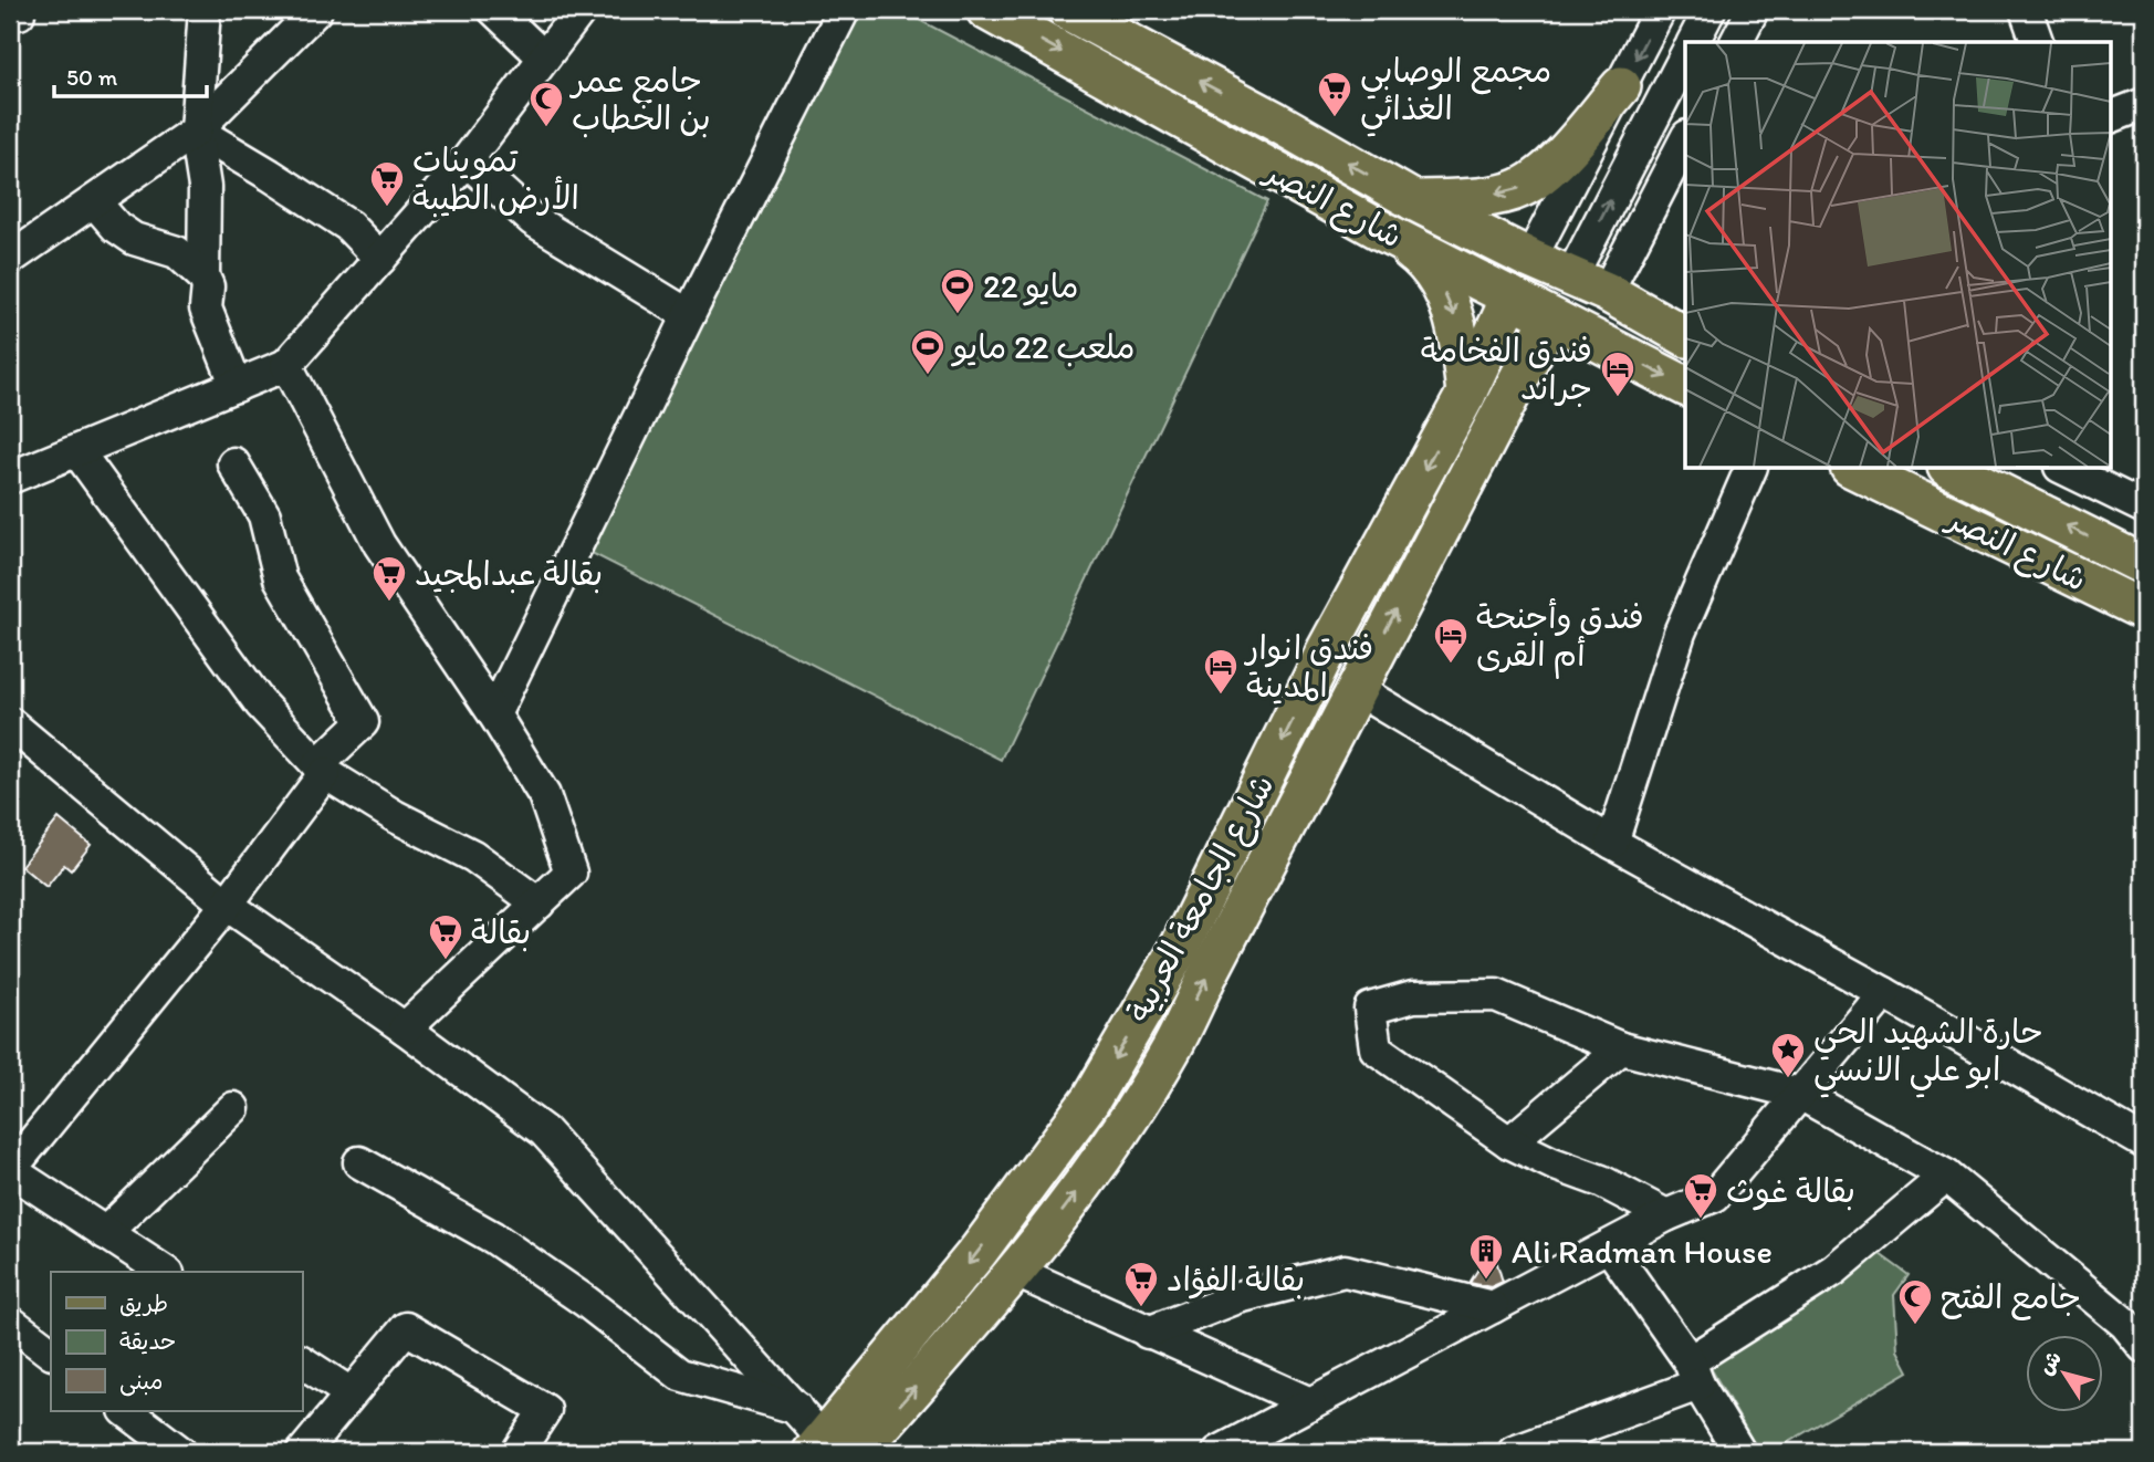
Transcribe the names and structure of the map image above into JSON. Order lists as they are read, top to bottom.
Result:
{
  "streets": {
    "main road": ["شارع النصر", "شارع الجامعة العربية"]
  },
  "crossings": [
    ["شارع النصر", "شارع الجامعة العربية"]
  ],
  "places": {
    "supermarket": [
      "مجمع الوصابي الغذائي",
      "تموينات الأرض الطيبة",
      "بقالة عبدالمجيد",
      "بقالة",
      "بقالة غوث",
      "بقالة الفؤاد"
    ],
    "mosque": ["جامع عمر بن الخطاب", "جامع الفتح"],
    "sports": ["22 مايو", "ملعب 22 مايو"],
    "hotel": ["فندق الفخامة جراند", "فندق وأجنحة أم القرى", "فندق انوار المدينة"],
    "place": ["حارة الشهيد الحي ابو علي الانسي"],
    "building": ["Ali Radman House"]
  },
  "legend": ["طريق", "حديقة", "مبنى"],
  "scale_bar": "50 m",
  "north": "top left"
}
